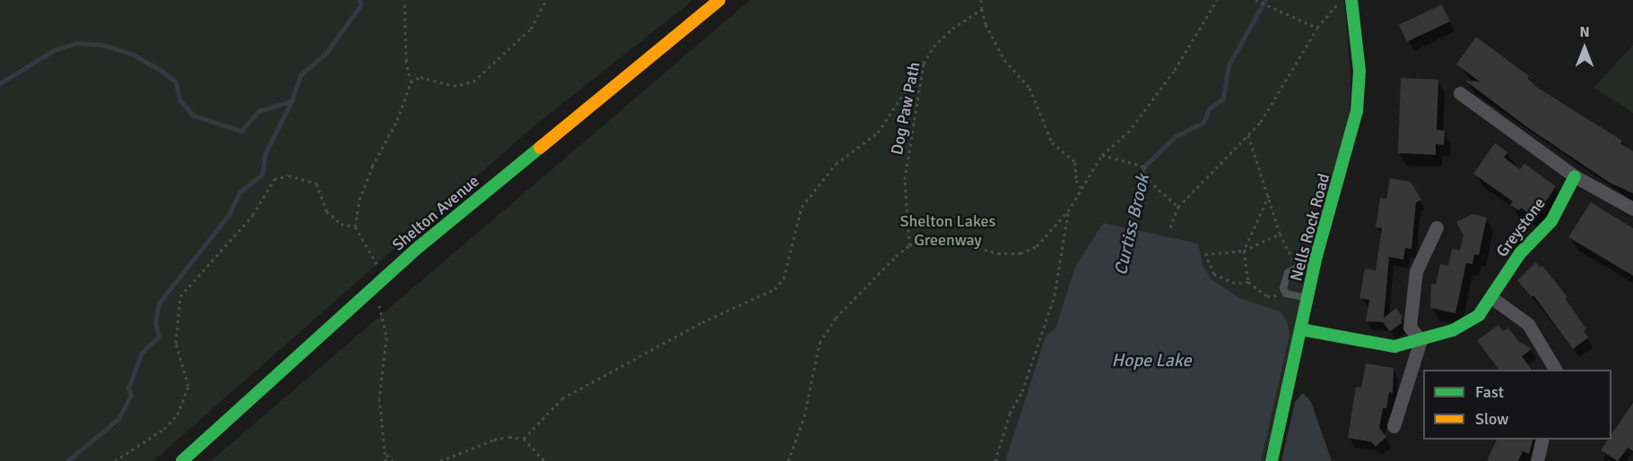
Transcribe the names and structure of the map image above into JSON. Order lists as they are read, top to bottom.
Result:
{
  "streets": {
    "main road": ["Shelton Avenue", "Nells Rock Road", "Greystone"],
    "path": ["Dog Paw Path"]
  },
  "crossings": [
    ["Nells Rock Road", "Greystone"]
  ],
  "water": ["Curtiss Brook", "Hope Lake"],
  "parks": ["Shelton Lakes Greenway"],
  "legend": ["Fast", "Slow"],
  "north": "top"
}
